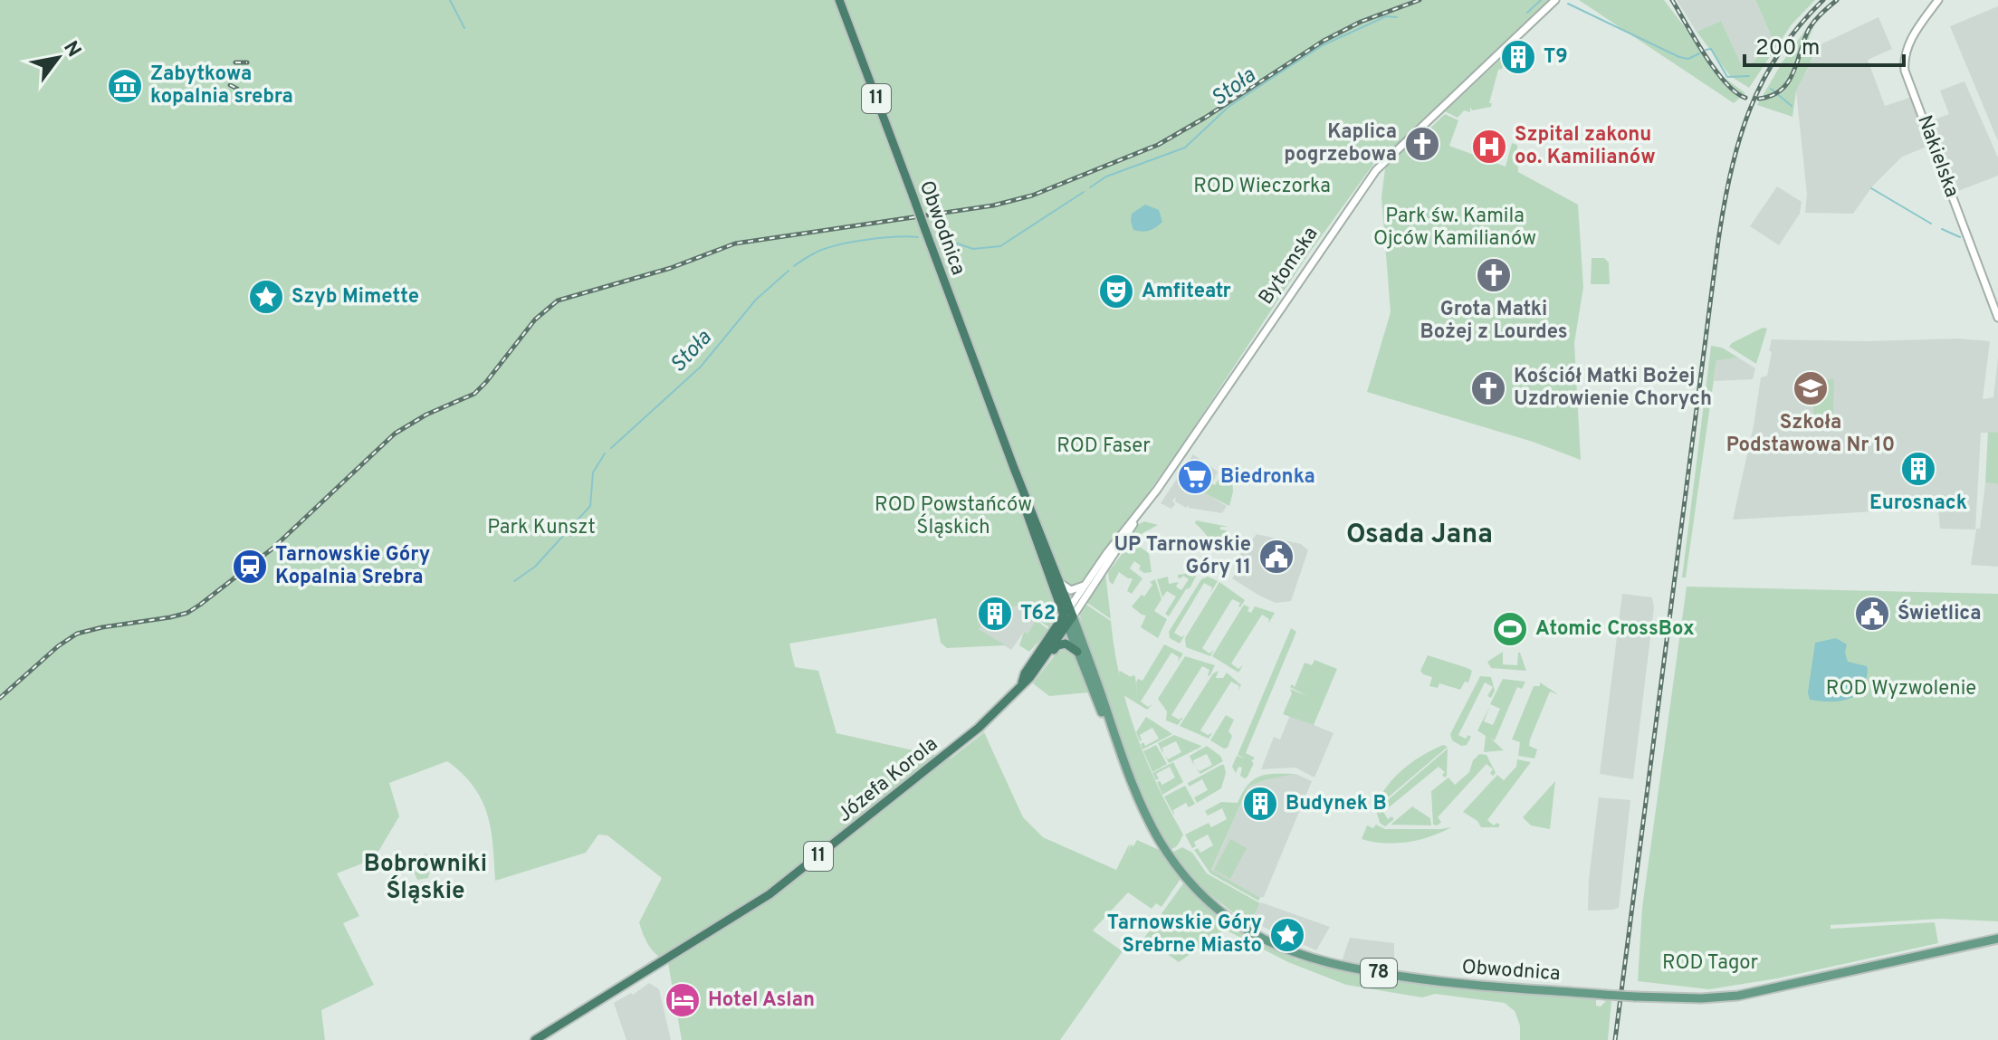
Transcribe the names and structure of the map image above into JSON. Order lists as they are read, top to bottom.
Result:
{
  "streets": {
    "highway": ["11", "Obwodnica", "Józefa Korola"],
    "main road": ["78"],
    "street": ["Nakielska", "Bytomska"]
  },
  "crossings": [
    ["Obwodnica", "Bytomska"],
    ["Obwodnica", "Józefa Korola"],
    ["Bytomska", "Józefa Korola"]
  ],
  "districts": ["Osada Jana", "Bobrowniki Śląskie"],
  "water": ["Stoła"],
  "parks": [
    "ROD Wieczorka",
    "Park św. Kamila Ojców Kamilianów",
    "ROD Faser",
    "ROD Powstańców Śląskich",
    "Park Kunszt",
    "ROD Wyzwolenie",
    "ROD Tagor"
  ],
  "places": {
    "building": [
      "T9",
      "Eurosnack",
      "T62",
      "Budynek B"
    ],
    "museum": ["Zabytkowa kopalnia srebra"],
    "church": ["Kaplica pogrzebowa", "Grota Matki Bożej z Lourdes", "Kościół Matki Bożej Uzdrowienie Chorych"],
    "hospital": ["Szpital zakonu oo. Kamilianów"],
    "theatre": ["Amfiteatr"],
    "place": ["Szyb Mimette", "Tarnowskie Góry Srebrne Miasto"],
    "school or university": ["Szkoła Podstawowa Nr 10"],
    "supermarket": ["Biedronka"],
    "public building": ["UP Tarnowskie Góry 11", "Świetlica"],
    "station": ["Tarnowskie Góry Kopalnia Srebra"],
    "sports": ["Atomic CrossBox"],
    "hotel": ["Hotel Aslan"]
  },
  "scale_bar": "200 m",
  "north": "top right"
}
